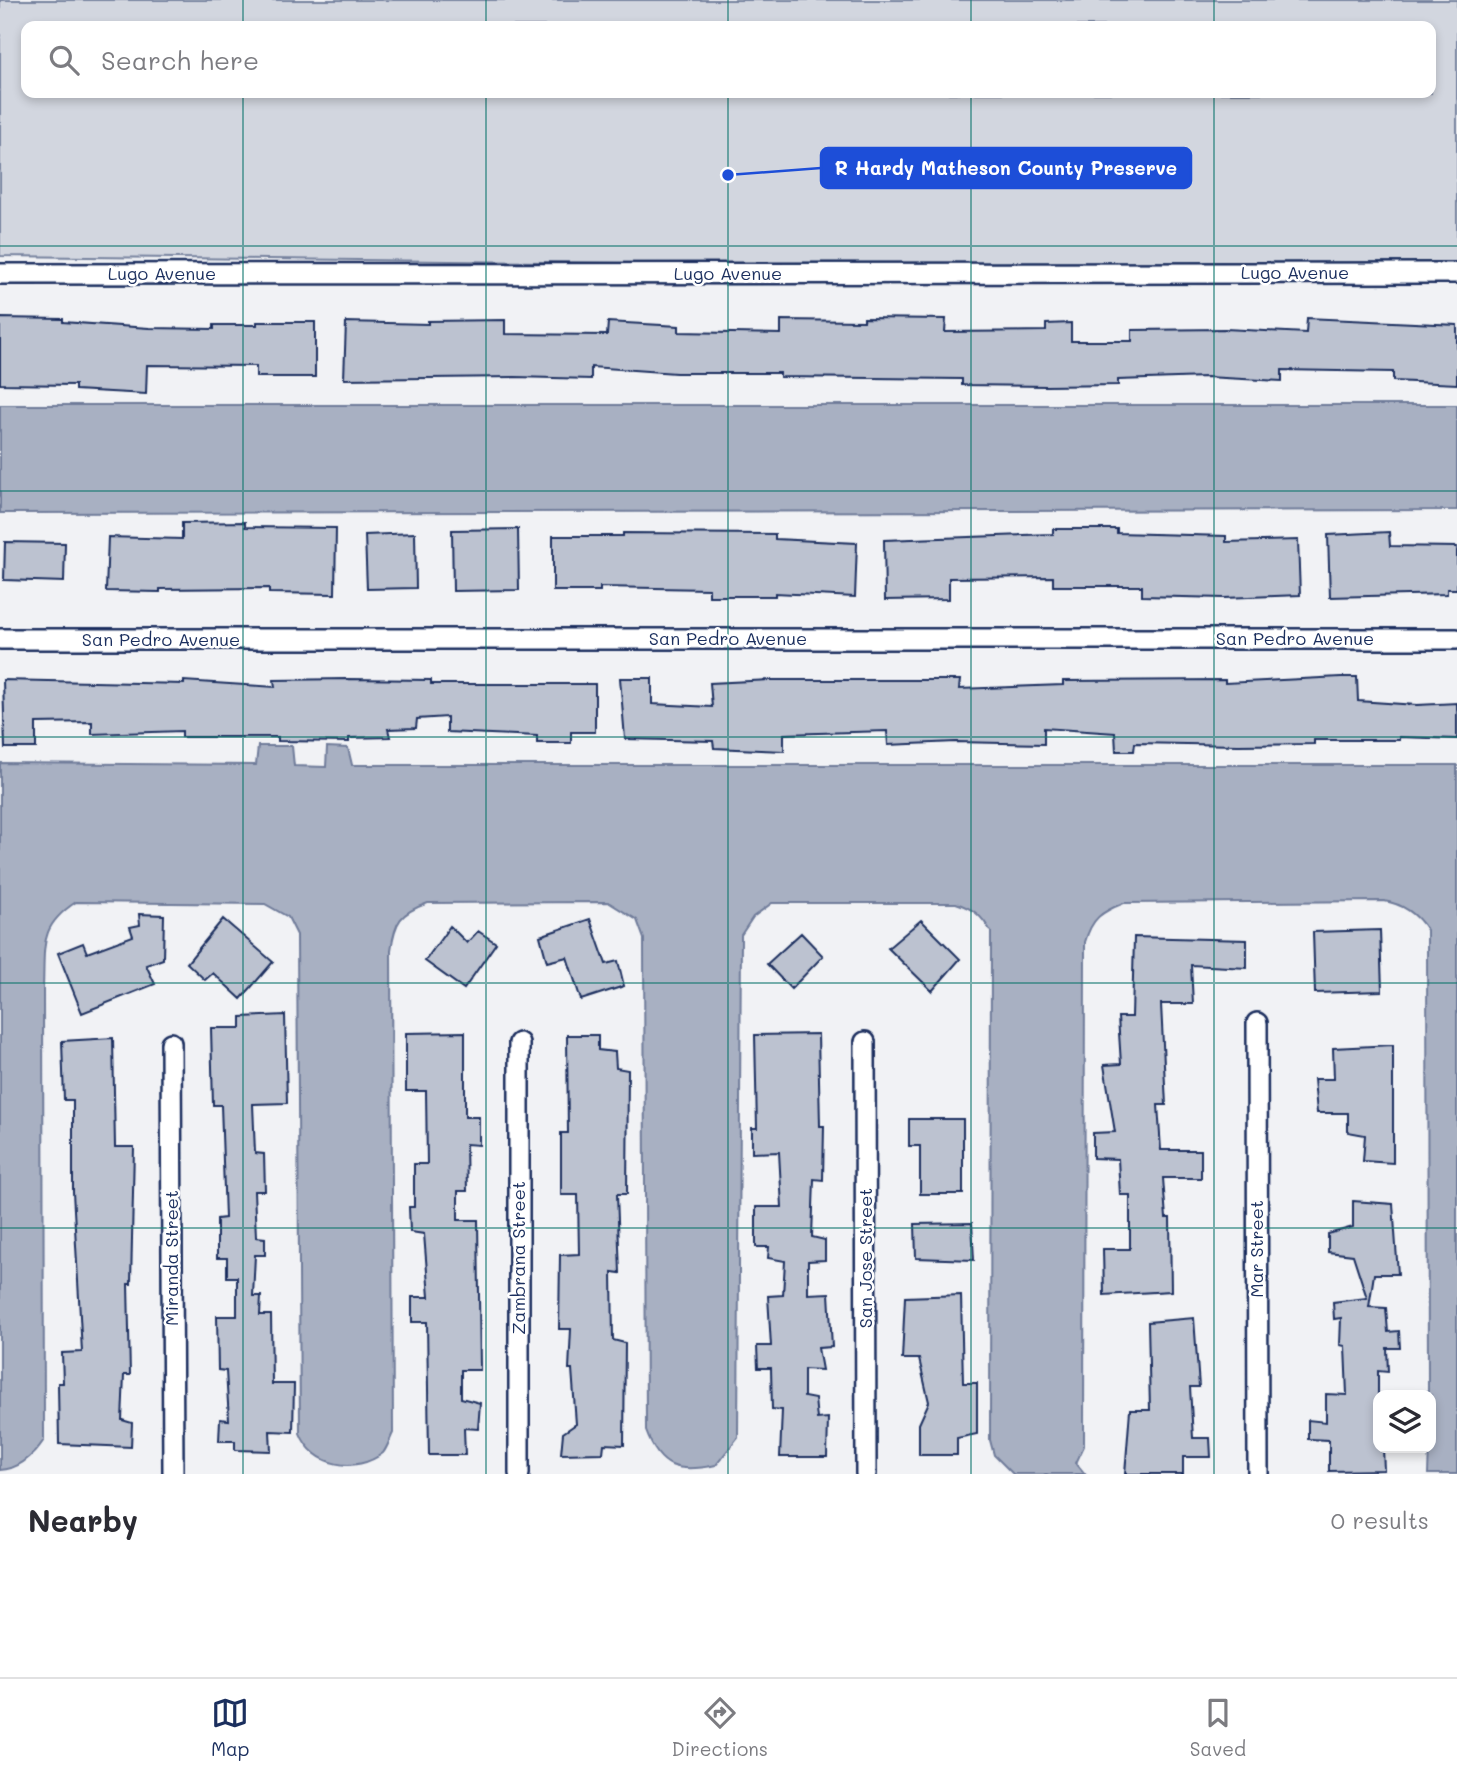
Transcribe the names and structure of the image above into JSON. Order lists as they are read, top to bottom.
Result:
{
  "streets": {
    "street": [
      "Lugo Avenue",
      "San Pedro Avenue",
      "Mar Street",
      "Miranda Street",
      "Zambrana Street",
      "San Jose Street"
    ]
  },
  "places": ["R Hardy Matheson County Preserve"],
  "page": {
    "search": "Search here",
    "heading": ["Nearby", "0 results"],
    "nav": ["Map", "Directions", "Saved"]
  }
}
